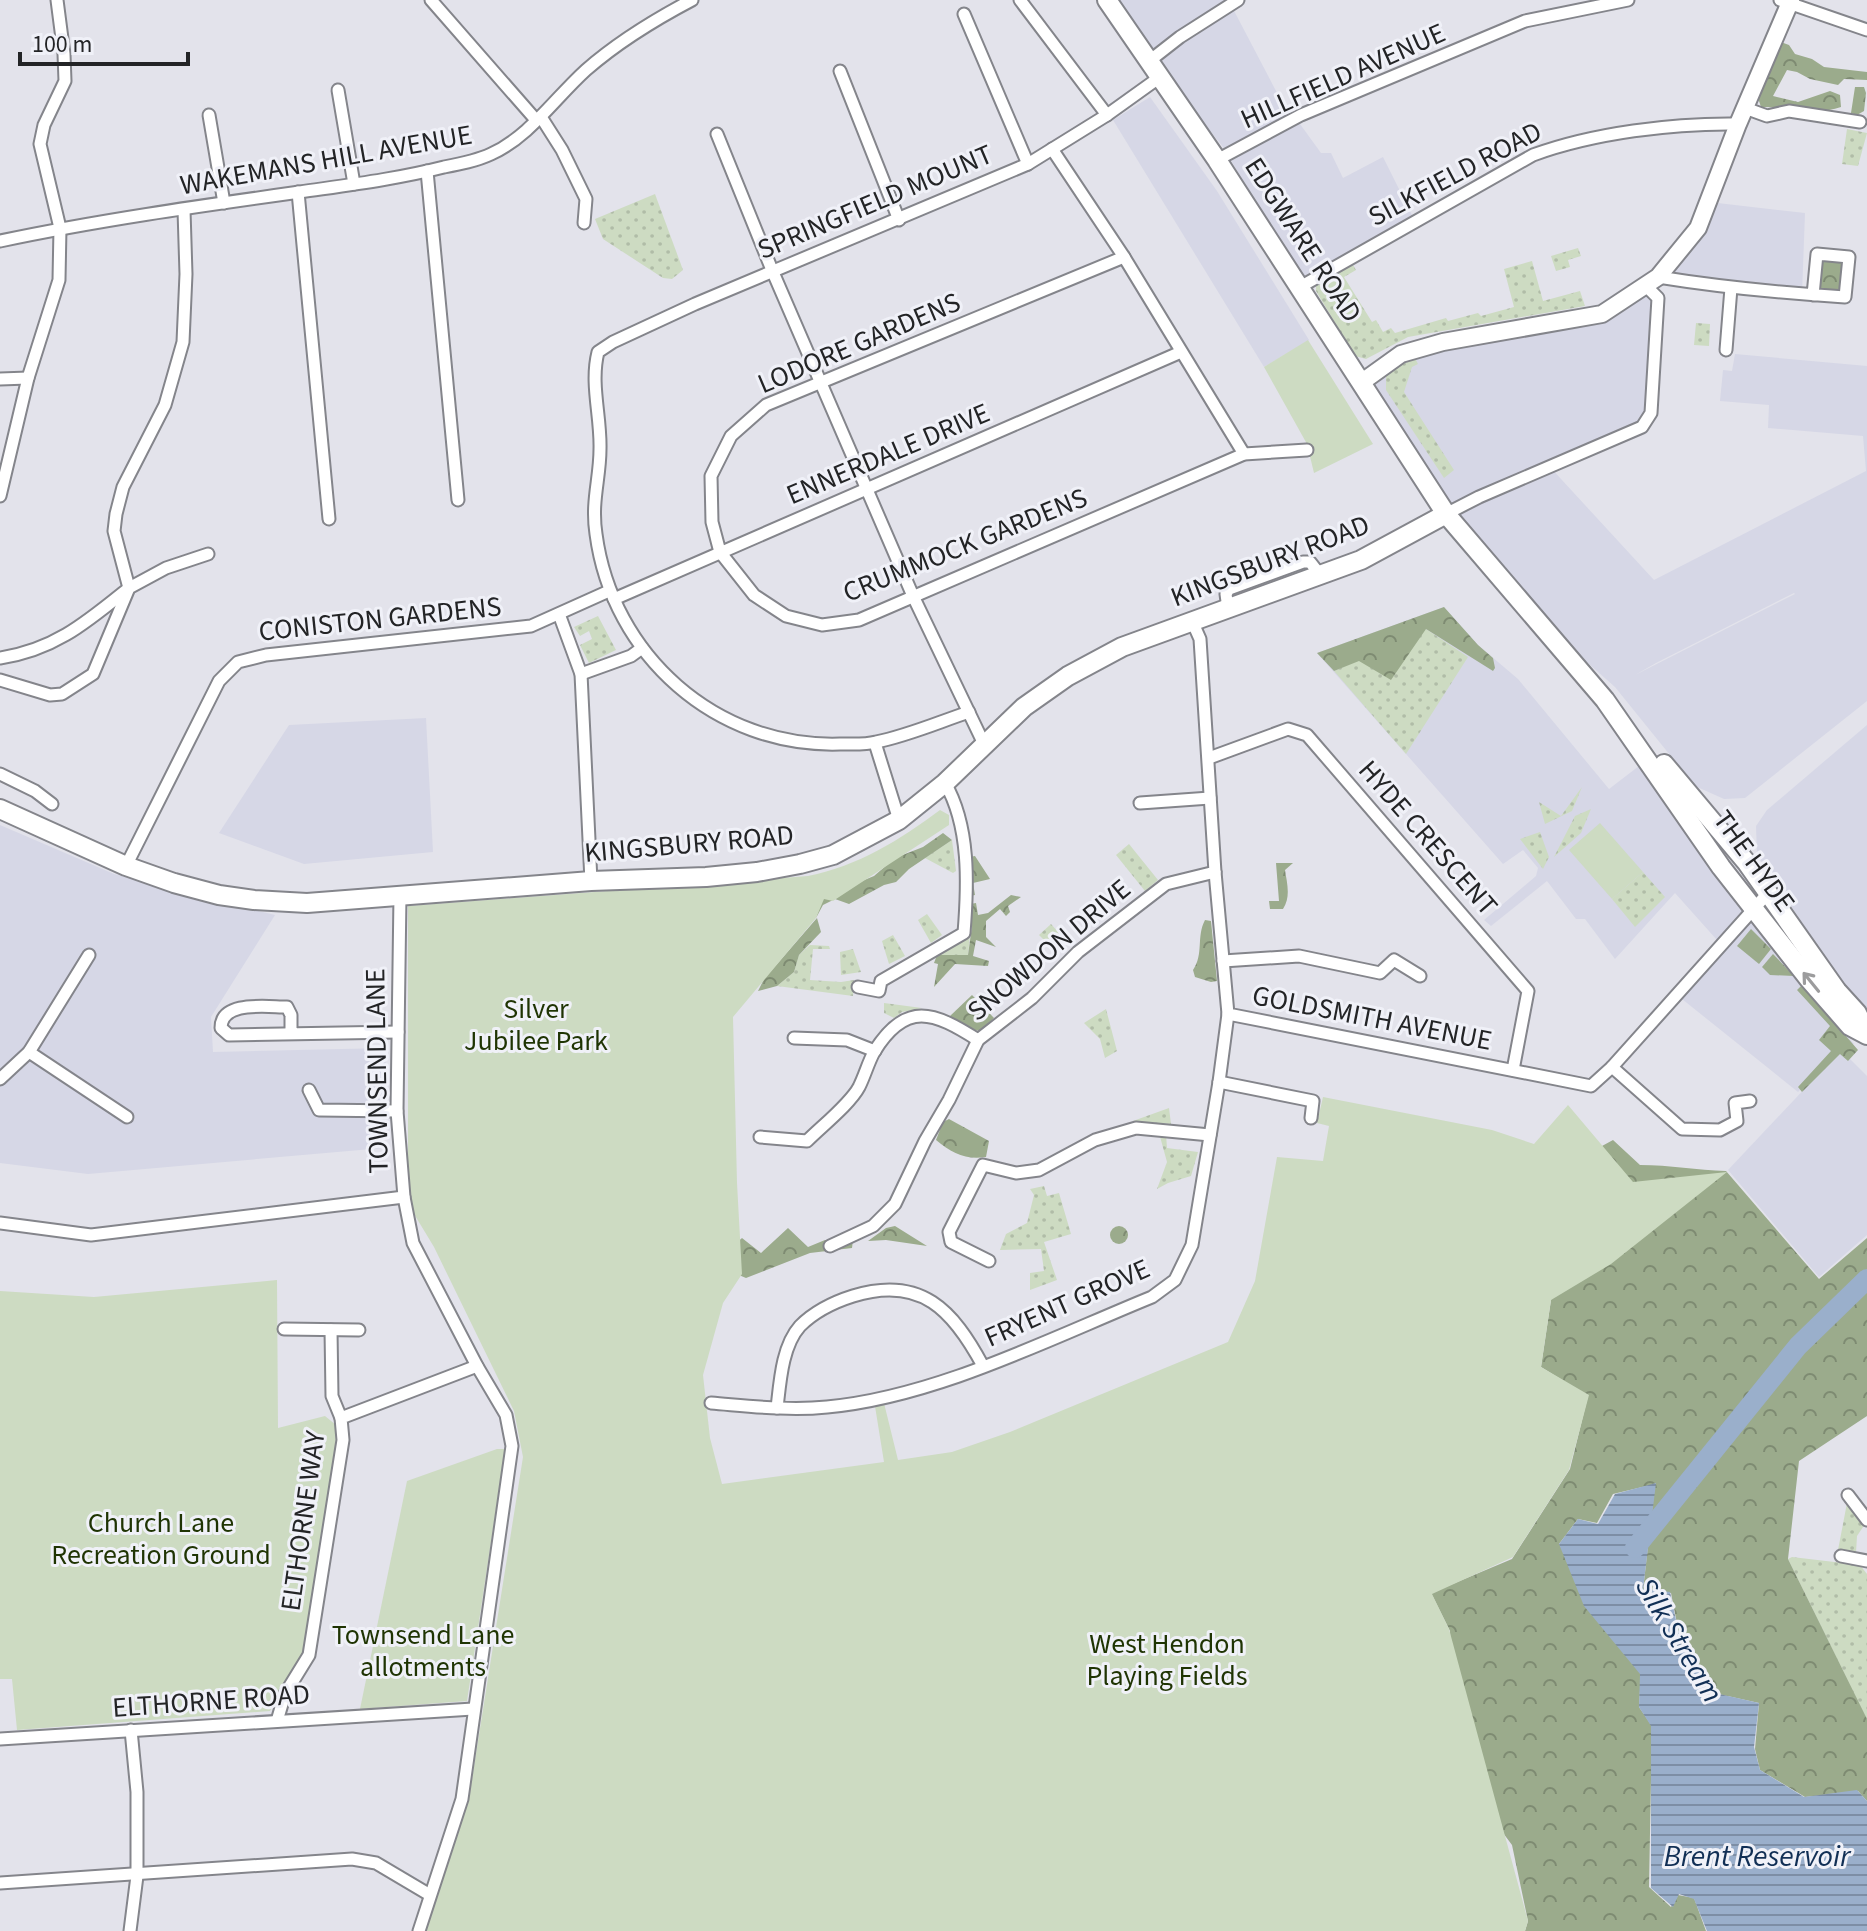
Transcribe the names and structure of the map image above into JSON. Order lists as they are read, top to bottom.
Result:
{
  "streets": {
    "main road": ["EDGWARE ROAD", "KINGSBURY ROAD", "THE HYDE"],
    "street": [
      "HILLFIELD AVENUE",
      "WAKEMANS HILL AVENUE",
      "SILKFIELD ROAD",
      "SPRINGFIELD MOUNT",
      "LODORE GARDENS",
      "ENNERDALE DRIVE",
      "CRUMMOCK GARDENS",
      "CONISTON GARDENS",
      "HYDE CRESCENT",
      "SNOWDON DRIVE",
      "GOLDSMITH AVENUE",
      "TOWNSEND LANE",
      "FRYENT GROVE",
      "ELTHORNE WAY",
      "ELTHORNE ROAD"
    ]
  },
  "crossings": [
    ["HILLFIELD AVENUE", "EDGWARE ROAD"],
    ["SILKFIELD ROAD", "EDGWARE ROAD"],
    ["SPRINGFIELD MOUNT", "EDGWARE ROAD"],
    ["SPRINGFIELD MOUNT", "ENNERDALE DRIVE"],
    ["SPRINGFIELD MOUNT", "CONISTON GARDENS"],
    ["EDGWARE ROAD", "KINGSBURY ROAD"],
    ["EDGWARE ROAD", "THE HYDE"],
    ["LODORE GARDENS", "ENNERDALE DRIVE"],
    ["LODORE GARDENS", "CRUMMOCK GARDENS"],
    ["ENNERDALE DRIVE", "CRUMMOCK GARDENS"],
    ["ENNERDALE DRIVE", "CONISTON GARDENS"],
    ["KINGSBURY ROAD", "CONISTON GARDENS"],
    ["KINGSBURY ROAD", "THE HYDE"],
    ["KINGSBURY ROAD", "GOLDSMITH AVENUE"],
    ["KINGSBURY ROAD", "TOWNSEND LANE"],
    ["HYDE CRESCENT", "GOLDSMITH AVENUE"],
    ["THE HYDE", "GOLDSMITH AVENUE"],
    ["SNOWDON DRIVE", "GOLDSMITH AVENUE"],
    ["GOLDSMITH AVENUE", "FRYENT GROVE"],
    ["TOWNSEND LANE", "ELTHORNE WAY"],
    ["TOWNSEND LANE", "ELTHORNE ROAD"],
    ["ELTHORNE WAY", "ELTHORNE ROAD"]
  ],
  "water": ["Silk Stream", "Brent Reservoir"],
  "parks": [
    "Silver Jubilee Park",
    "Church Lane Recreation Ground",
    "Townsend Lane allotments",
    "West Hendon Playing Fields"
  ],
  "scale_bar": "100 m"
}
